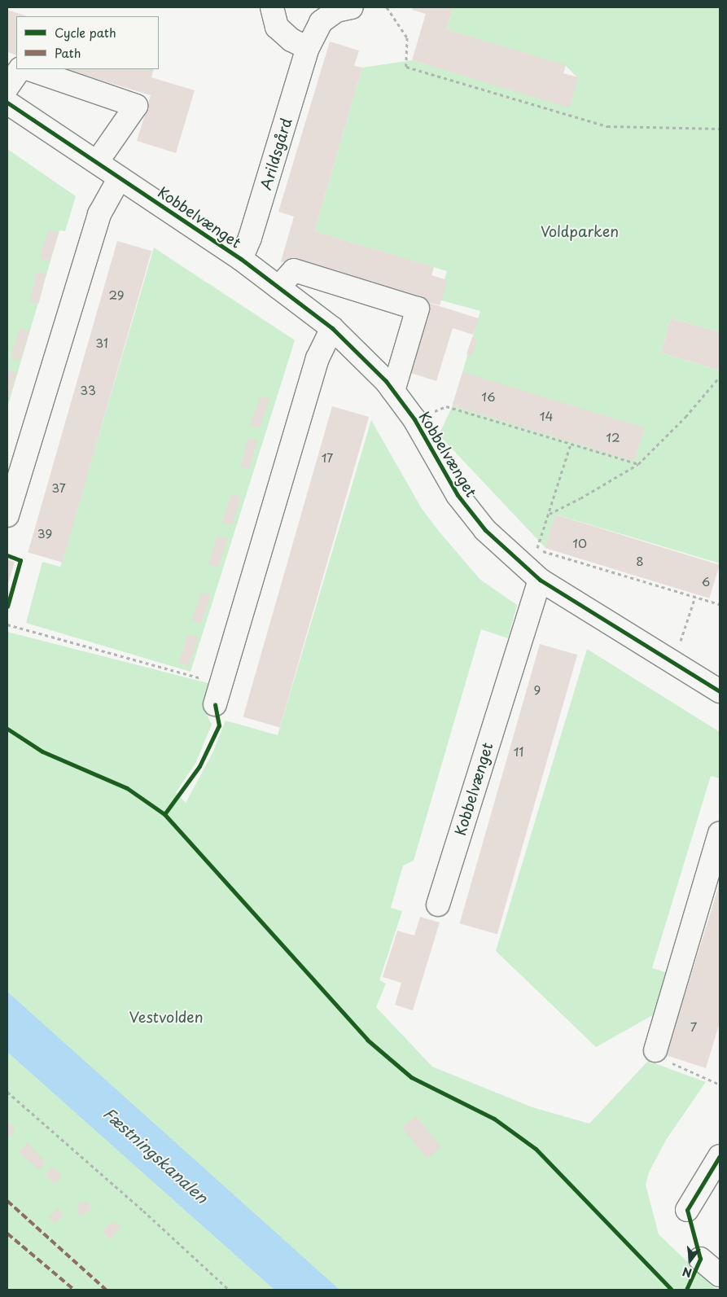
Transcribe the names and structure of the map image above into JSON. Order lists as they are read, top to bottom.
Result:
{
  "streets": {
    "street": ["Arildsgård", "Kobbelvænget"]
  },
  "crossings": [
    ["Arildsgård", "Kobbelvænget"]
  ],
  "water": ["Fæstningskanalen"],
  "parks": ["Voldparken", "Vestvolden"],
  "house_numbers": [
    "29",
    "31",
    "33",
    "16",
    "14",
    "12",
    "17",
    "37",
    "39",
    "10",
    "8",
    "6",
    "9",
    "11",
    "7"
  ],
  "legend": ["Cycle path", "Path"],
  "north": "bottom"
}
